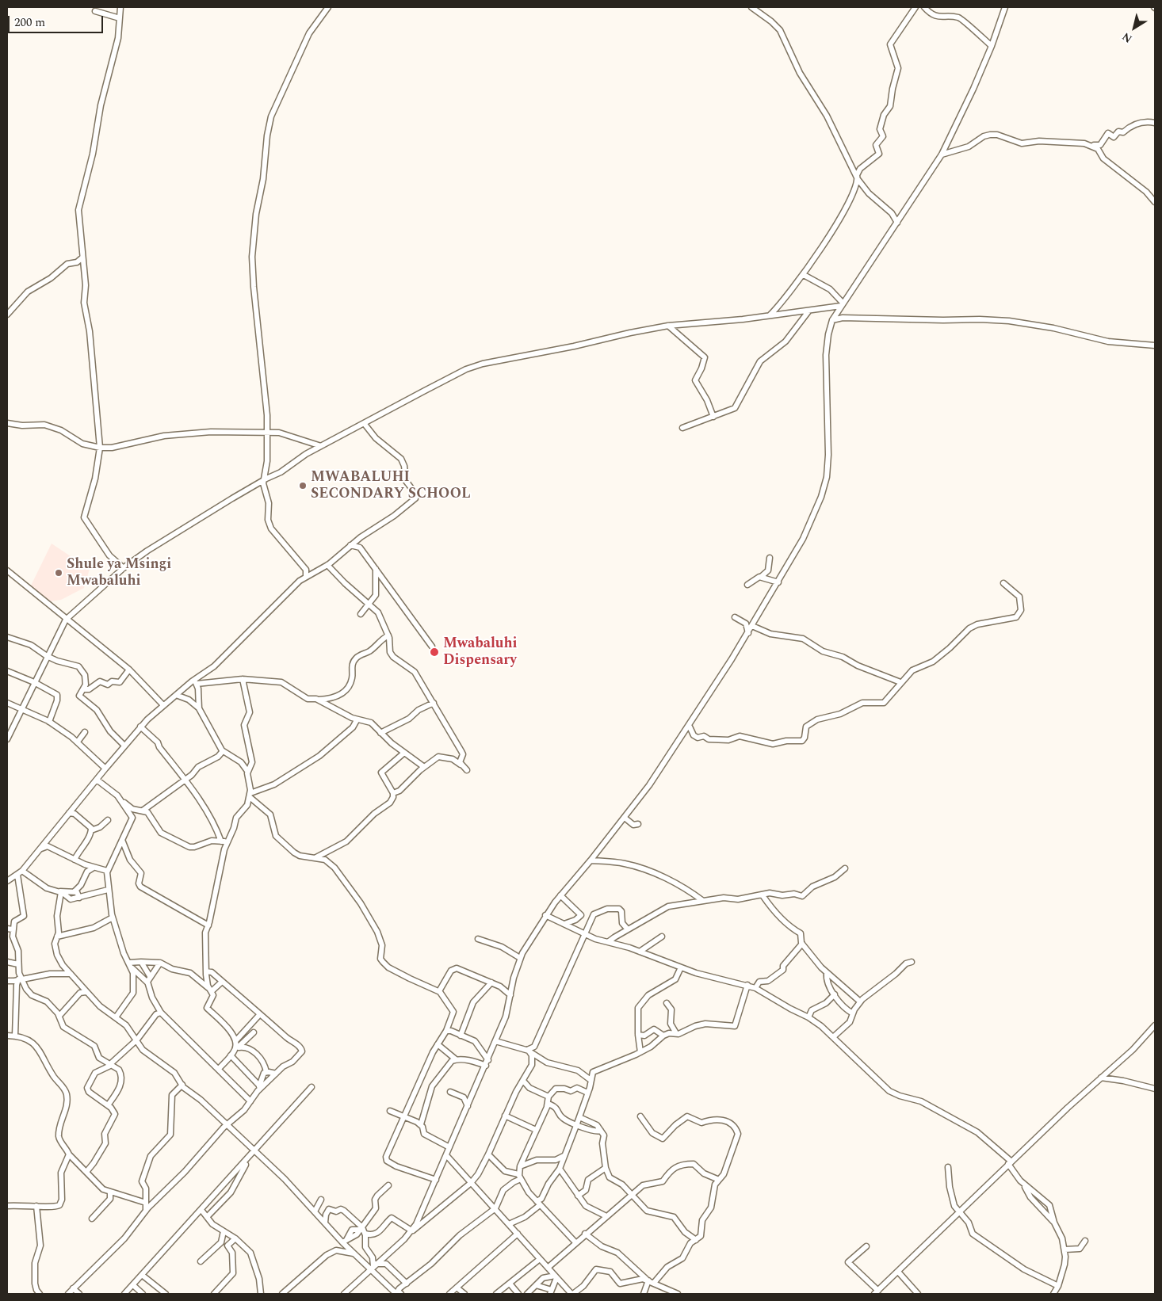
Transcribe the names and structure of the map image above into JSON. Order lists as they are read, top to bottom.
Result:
{
  "places": ["MWABALUHI SECONDARY SCHOOL", "Shule ya Msingi Mwabaluhi", "Mwabaluhi Dispensary"],
  "scale_bar": "200 m",
  "north": "bottom left"
}
